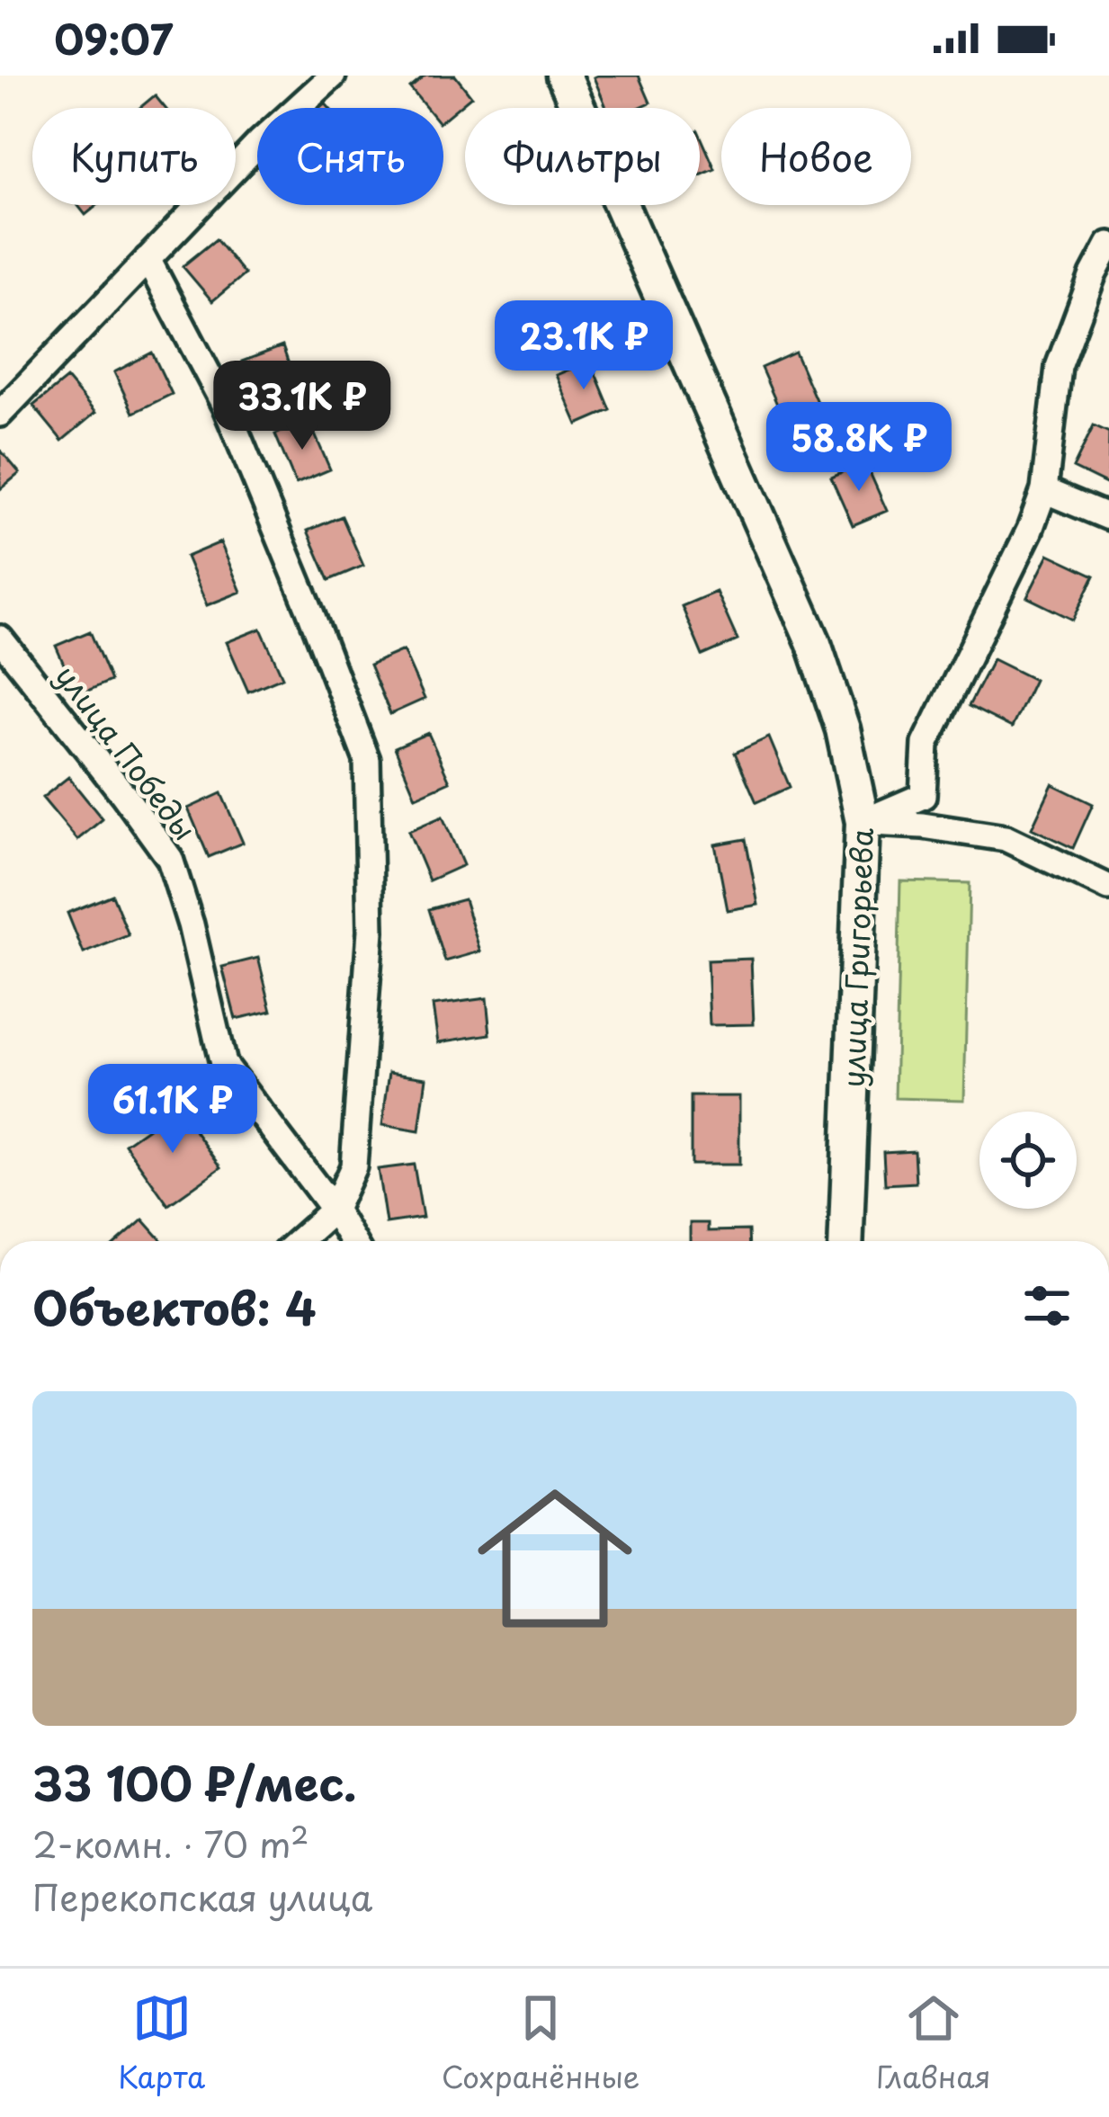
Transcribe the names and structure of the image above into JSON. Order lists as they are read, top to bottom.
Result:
{
  "streets": {
    "main road": ["улица Григорьева"],
    "street": ["улица Победы"]
  },
  "page": {
    "status": "09:07",
    "chip": [
      "Купить",
      "Снять",
      "Фильтры",
      "Новое"
    ],
    "price": [
      "23.1K ₽",
      "33.1K ₽",
      "58.8K ₽",
      "61.1K ₽"
    ],
    "heading": "Объектов: 4",
    "list": [
      {
        "name": "33 100 ₽/мес.",
        "note": "2-комн. · 70 m² · Перекопская улица"
      }
    ],
    "tabs": ["Карта", "Сохранённые", "Главная"]
  }
}
